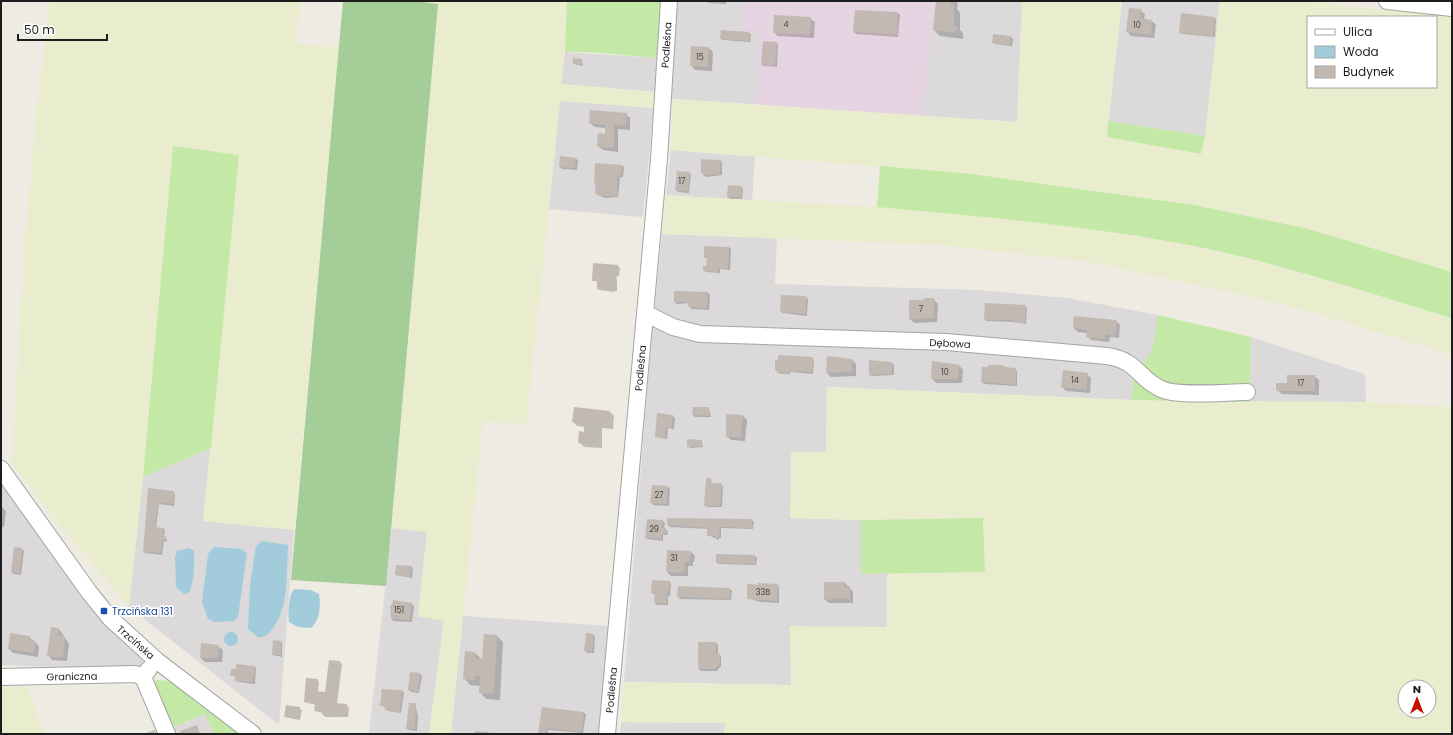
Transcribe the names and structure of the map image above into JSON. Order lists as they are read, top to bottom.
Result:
{
  "streets": {
    "street": [
      "Podleśna",
      "Dębowa",
      "Trzcińska",
      "Graniczna"
    ]
  },
  "crossings": [
    ["Podleśna", "Dębowa"]
  ],
  "places": {
    "transit": ["Trzcińska 131"]
  },
  "house_numbers": [
    "4",
    "10",
    "15",
    "17",
    "7",
    "10",
    "14",
    "17",
    "27",
    "29",
    "31",
    "33B",
    "151"
  ],
  "legend": ["Ulica", "Woda", "Budynek"],
  "scale_bar": "50 m",
  "north": "top"
}
